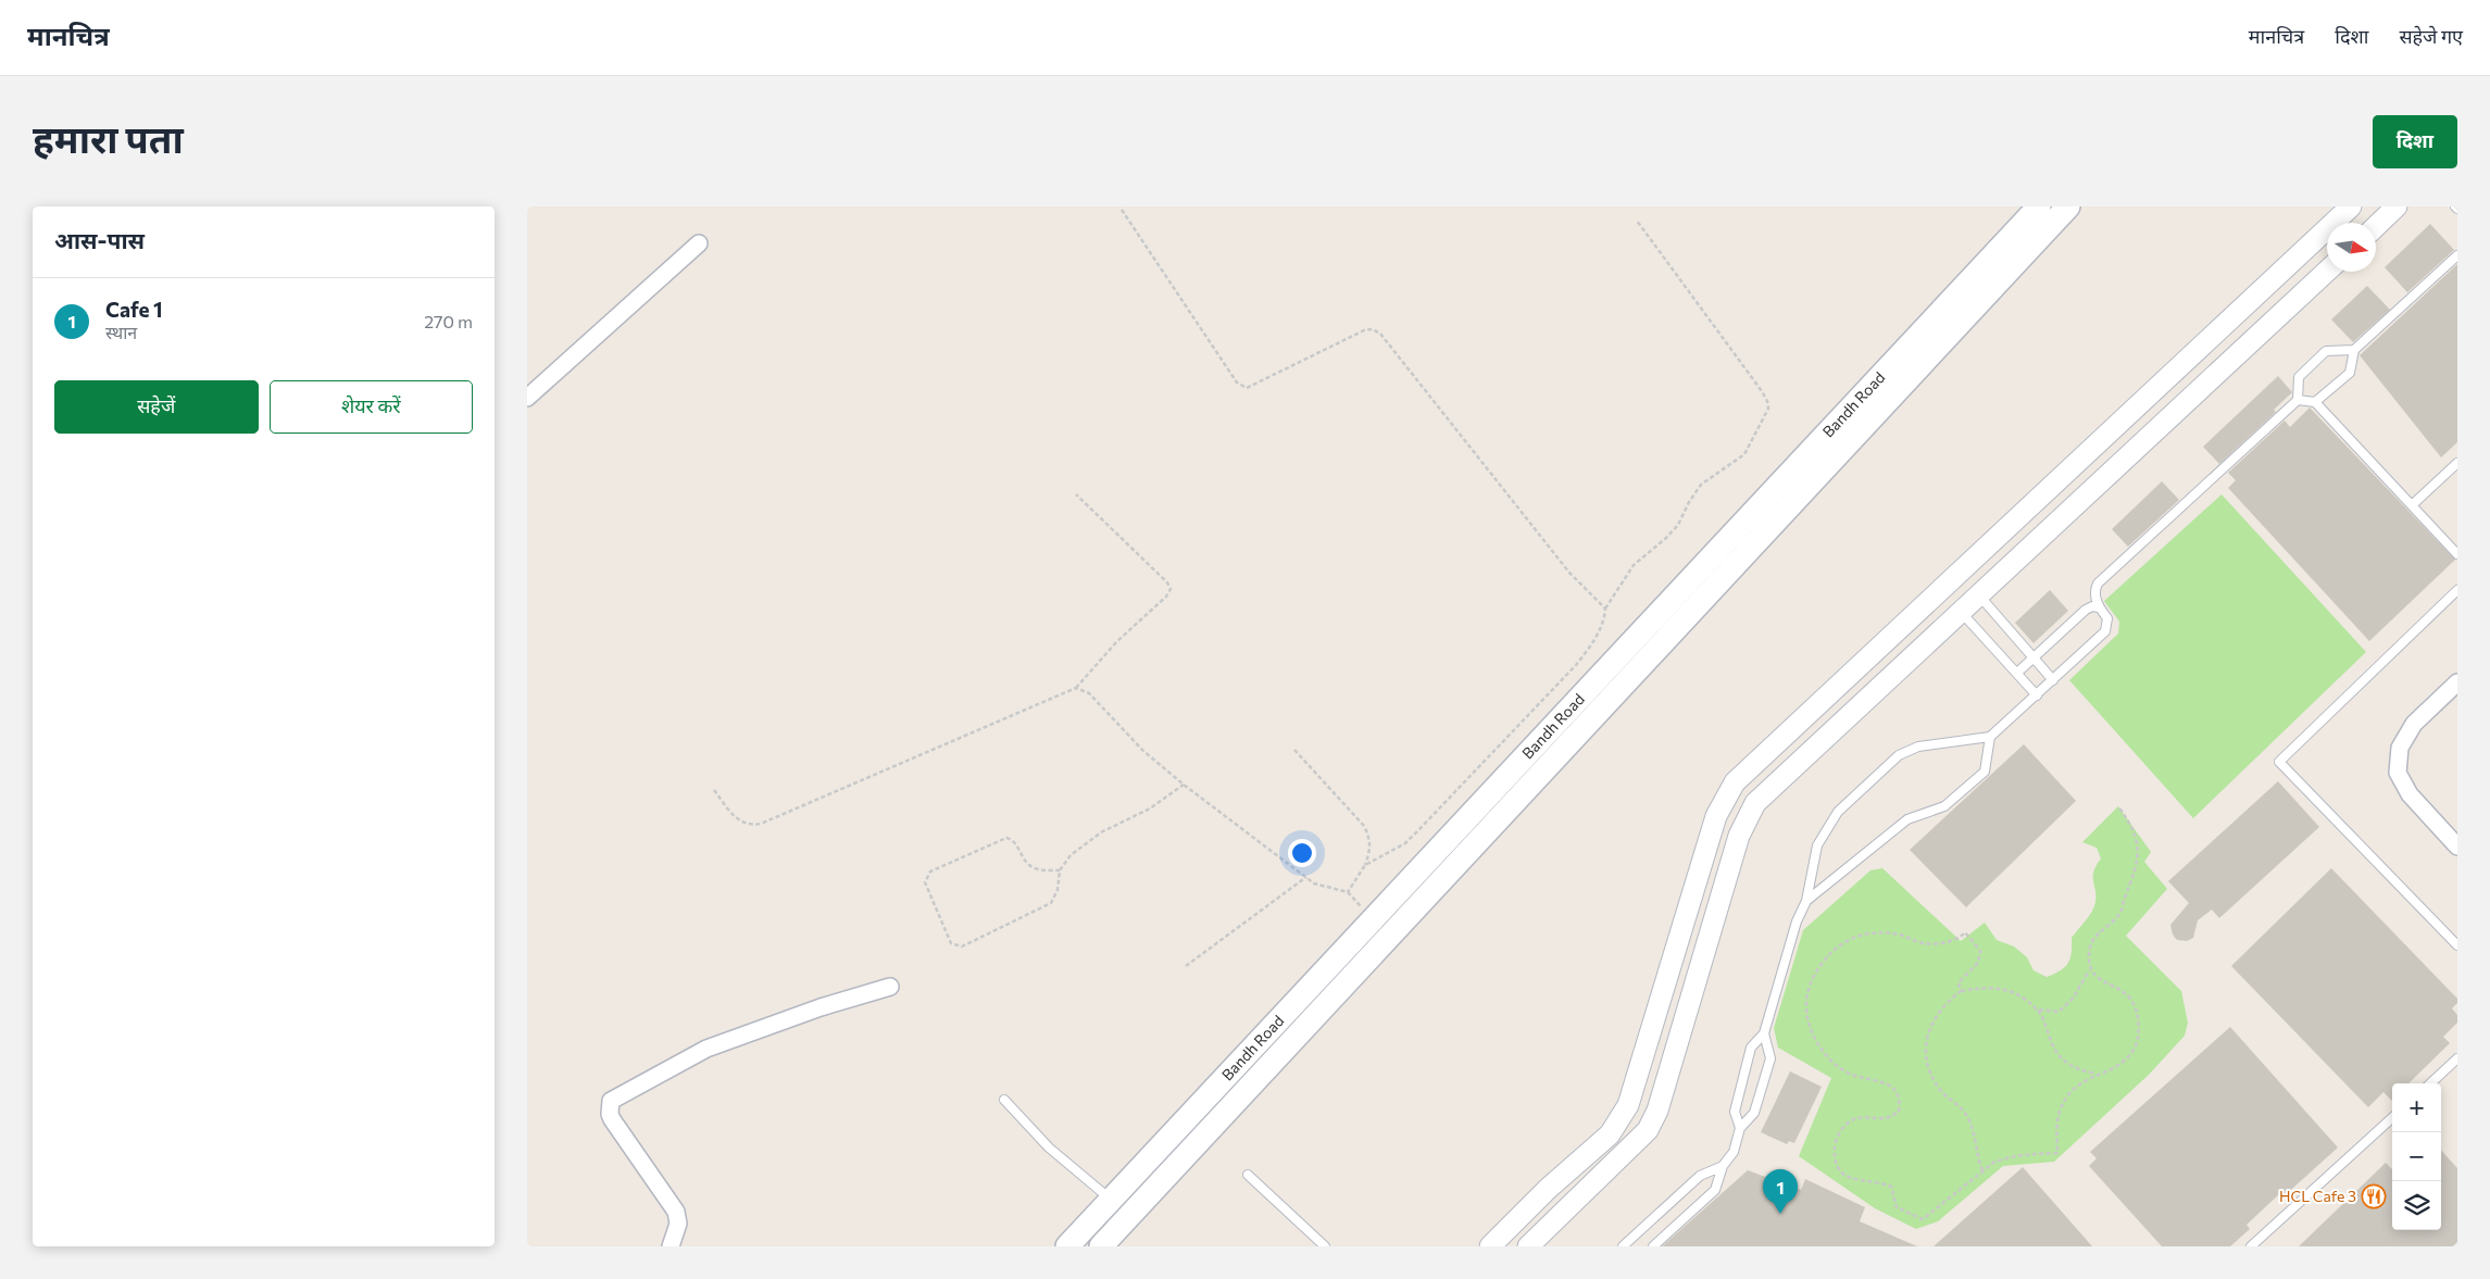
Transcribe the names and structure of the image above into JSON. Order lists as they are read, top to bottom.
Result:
{
  "streets": {
    "main road": ["Bandh Road"]
  },
  "places": {
    "restaurant": ["HCL Cafe 3"]
  },
  "north": "right",
  "page": {
    "header": "मानचित्र",
    "nav": ["मानचित्र", "दिशा", "सहेजे गए"],
    "title": "हमारा पता",
    "buttons": [
      "दिशा",
      ["सहेजें", "शेयर करें"]
    ],
    "heading": "आस-पास",
    "list": [
      {
        "mark": "1",
        "name": "Cafe 1",
        "note": "स्थान",
        "value": "270 m"
      }
    ],
    "map_buttons": ["+", "−"],
    "pins": "1"
  }
}
